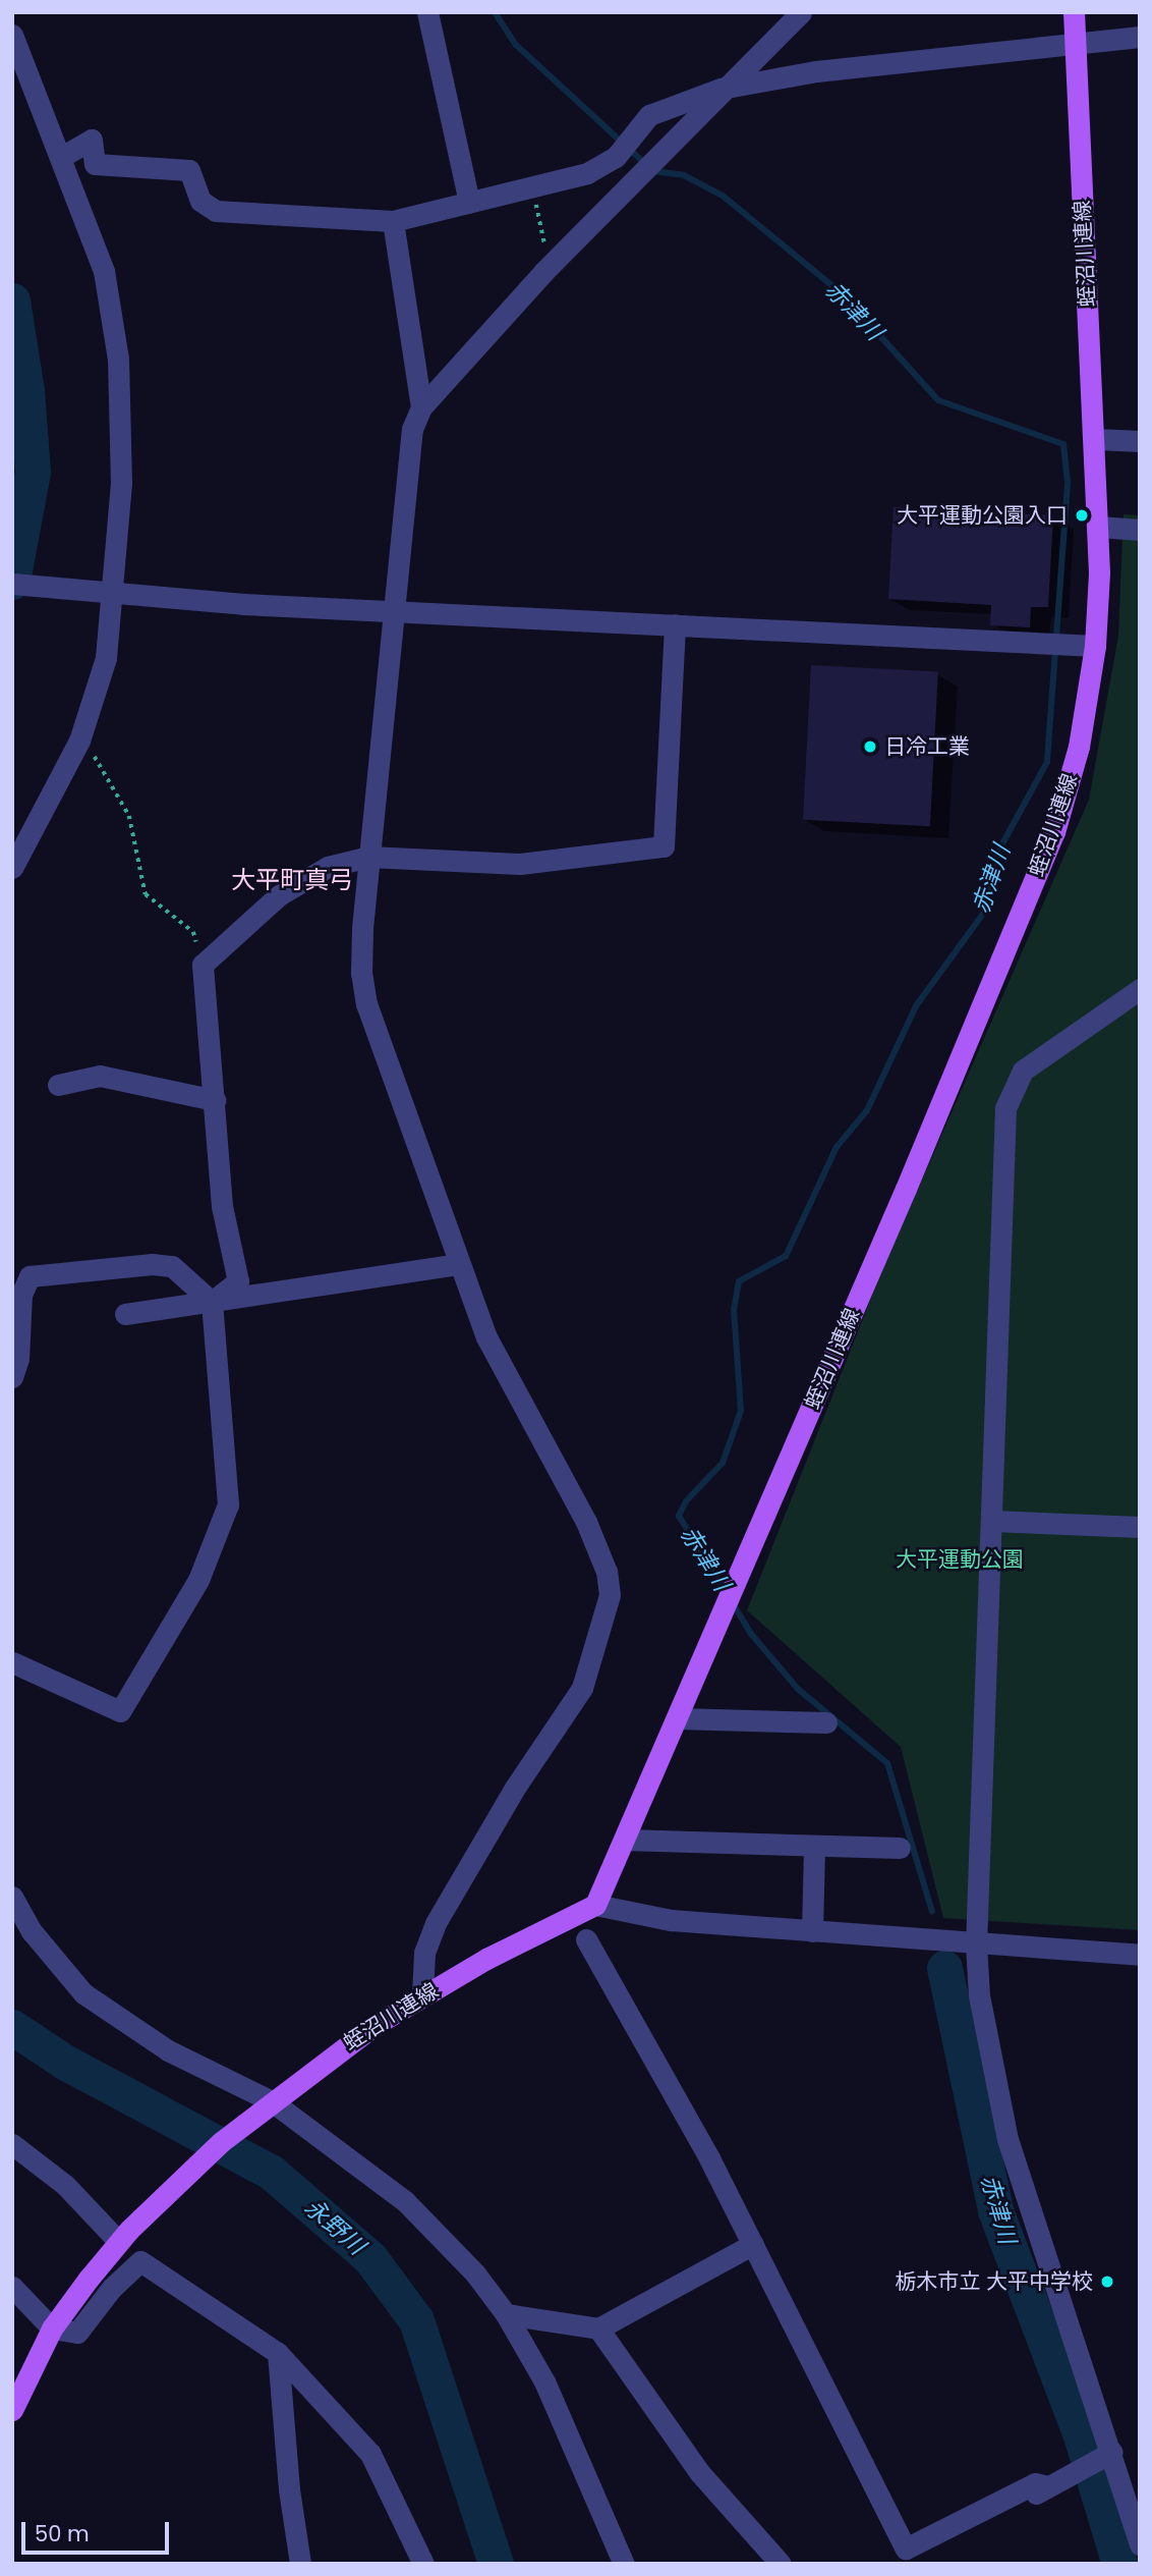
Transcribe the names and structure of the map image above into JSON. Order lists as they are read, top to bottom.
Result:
{
  "streets": {
    "main road": ["蛭沼川連線"]
  },
  "districts": ["大平町真弓"],
  "water": ["赤津川", "永野川"],
  "parks": ["大平運動公園"],
  "places": ["大平運動公園入口", "日冷工業", "栃木市立 大平中学校"],
  "scale_bar": "50 m"
}
